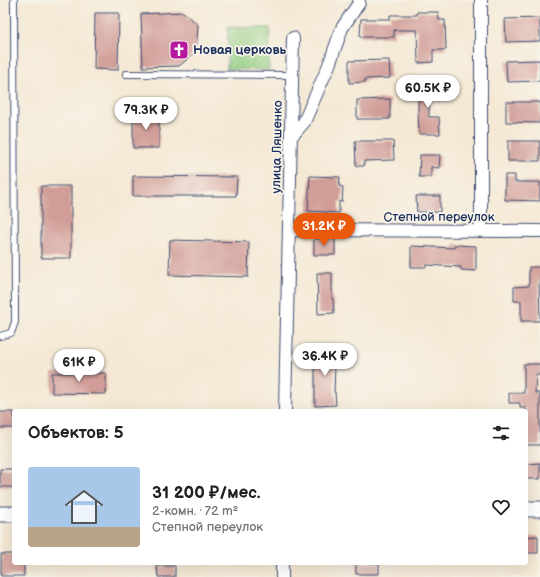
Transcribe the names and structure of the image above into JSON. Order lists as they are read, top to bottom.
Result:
{
  "streets": {
    "street": ["улица Ляшенко", "Степной переулок"]
  },
  "crossings": [
    ["улица Ляшенко", "Степной переулок"]
  ],
  "places": {
    "church": ["Новая церковь"]
  },
  "page": {
    "price": [
      "60.5K ₽",
      "79.3K ₽",
      "31.2K ₽",
      "36.4K ₽",
      "61K ₽"
    ],
    "heading": "Объектов: 5",
    "list": [
      {
        "name": "31 200 ₽/мес.",
        "note": "2-комн. · 72 m² · Степной переулок"
      }
    ]
  }
}
